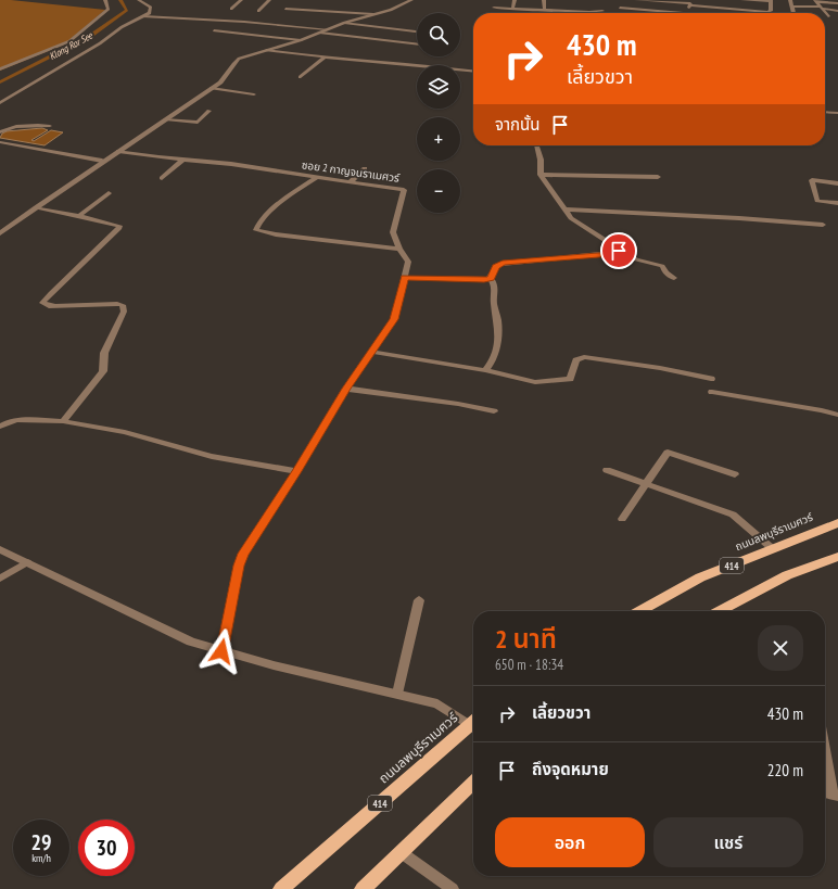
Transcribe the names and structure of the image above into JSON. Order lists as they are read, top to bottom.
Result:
{
  "streets": {
    "main road": ["ถนนลพบุรีราเมศวร์", "414"],
    "street": ["ซอย 2 กาญจนราเมศวร์"]
  },
  "water": ["Klong Ror See"],
  "page": {
    "map_buttons": ["+", "−"],
    "turn": ["430 m", "เลี้ยวขวา"],
    "then": "จากนั้น",
    "heading": ["2 นาที", "650 m · 18:34"],
    "list": [
      {
        "name": "เลี้ยวขวา",
        "value": "430 m"
      },
      {
        "name": "ถึงจุดหมาย",
        "value": "220 m"
      }
    ],
    "buttons": ["ออก", "แชร์"],
    "speed": "29 km/h",
    "limit": "30"
  }
}
